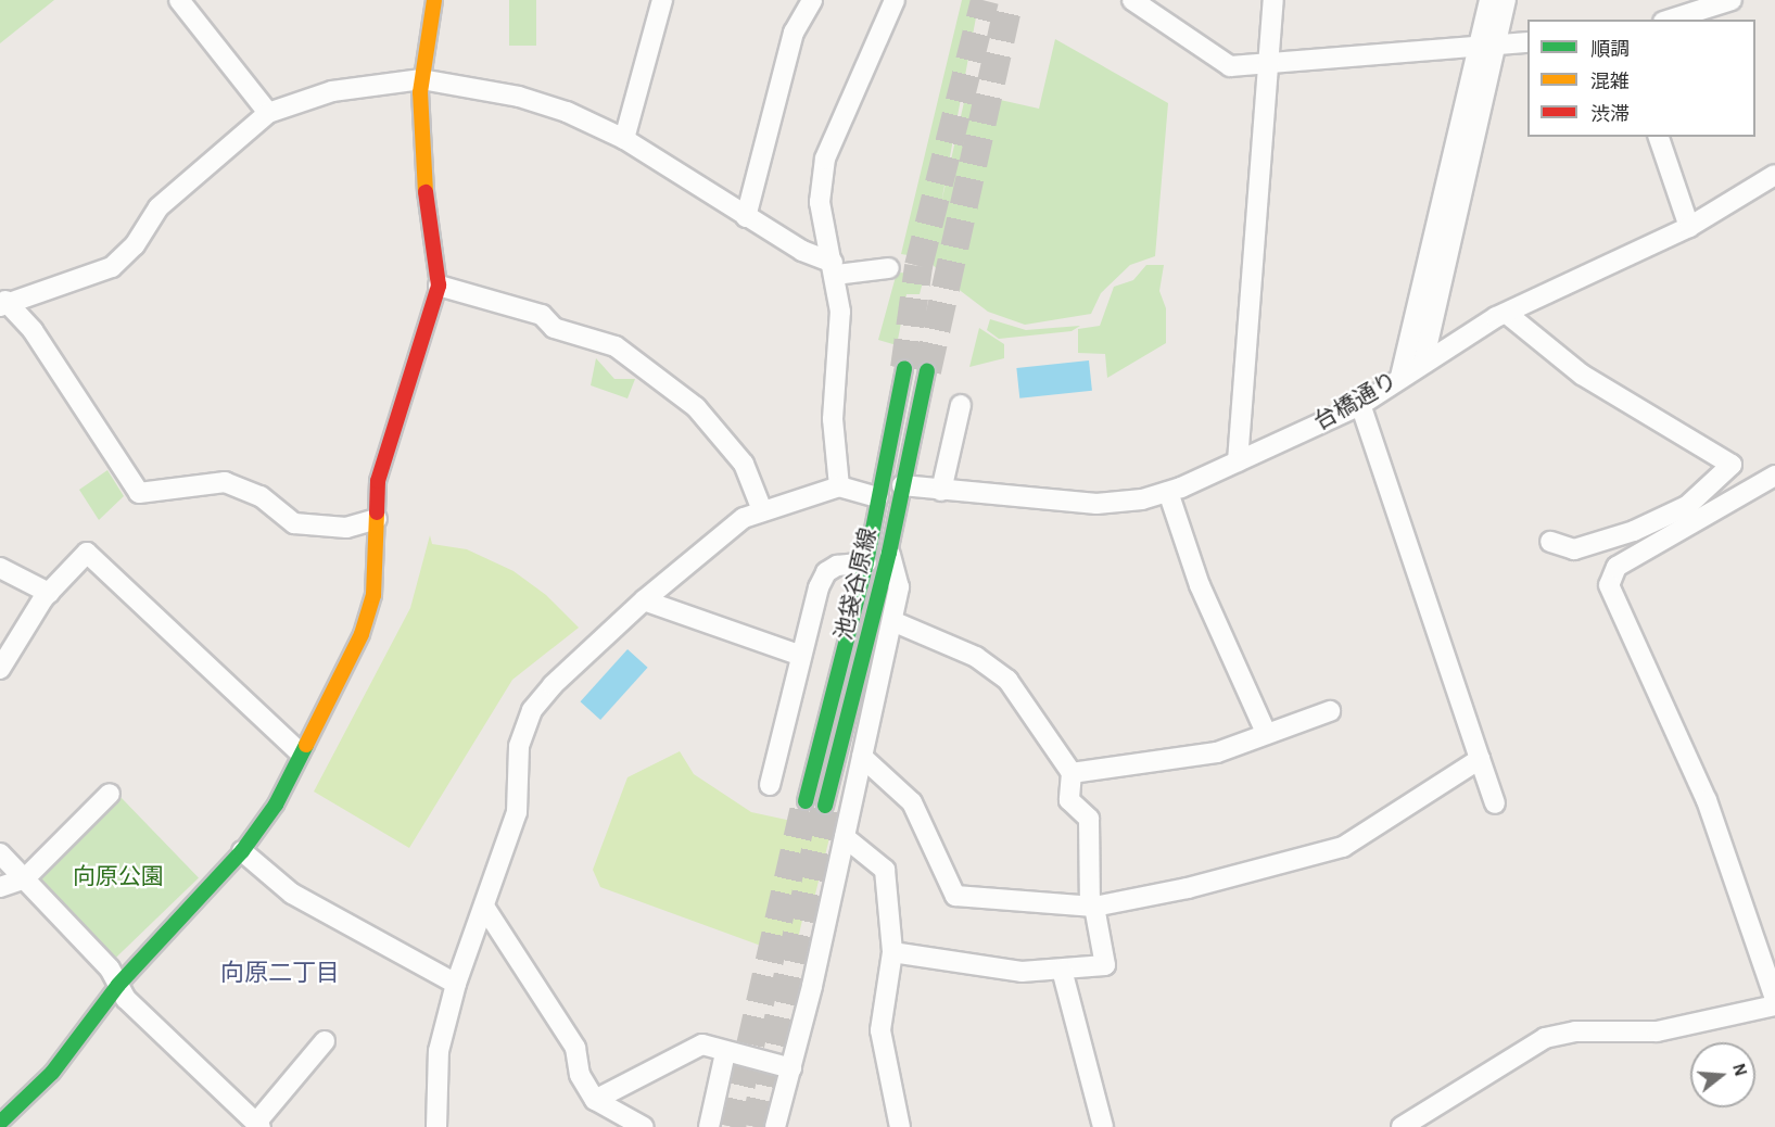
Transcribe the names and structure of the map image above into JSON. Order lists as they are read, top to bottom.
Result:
{
  "streets": {
    "street": ["台橋通り", "池袋谷原線"]
  },
  "crossings": [
    ["台橋通り", "池袋谷原線"]
  ],
  "districts": ["向原二丁目"],
  "parks": ["向原公園"],
  "legend": ["順調", "混雑", "渋滞"],
  "north": "right"
}
